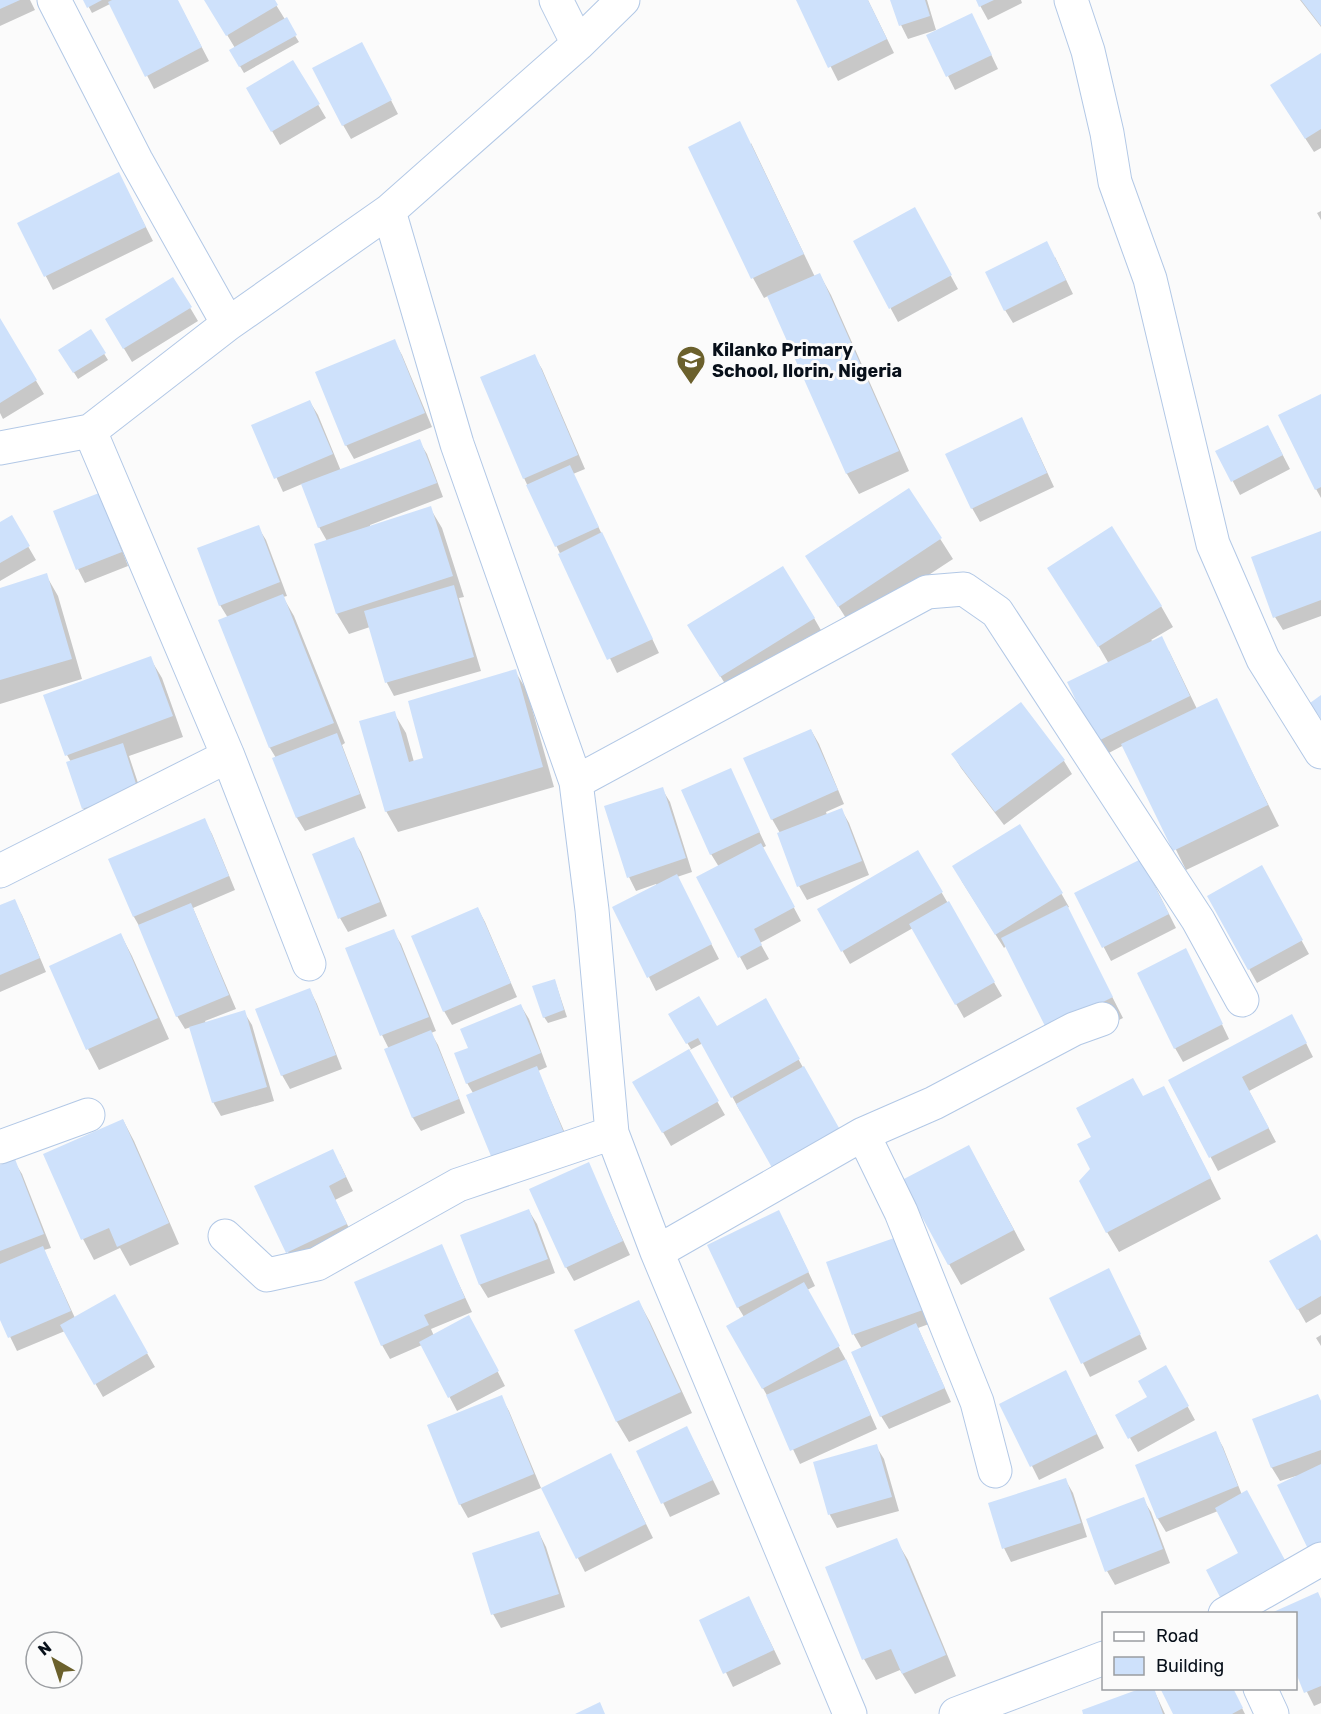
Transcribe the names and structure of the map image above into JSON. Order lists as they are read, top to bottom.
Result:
{
  "places": {
    "school or university": ["Kilanko Primary School, Ilorin, Nigeria"]
  },
  "legend": ["Road", "Building"],
  "north": "top left"
}
